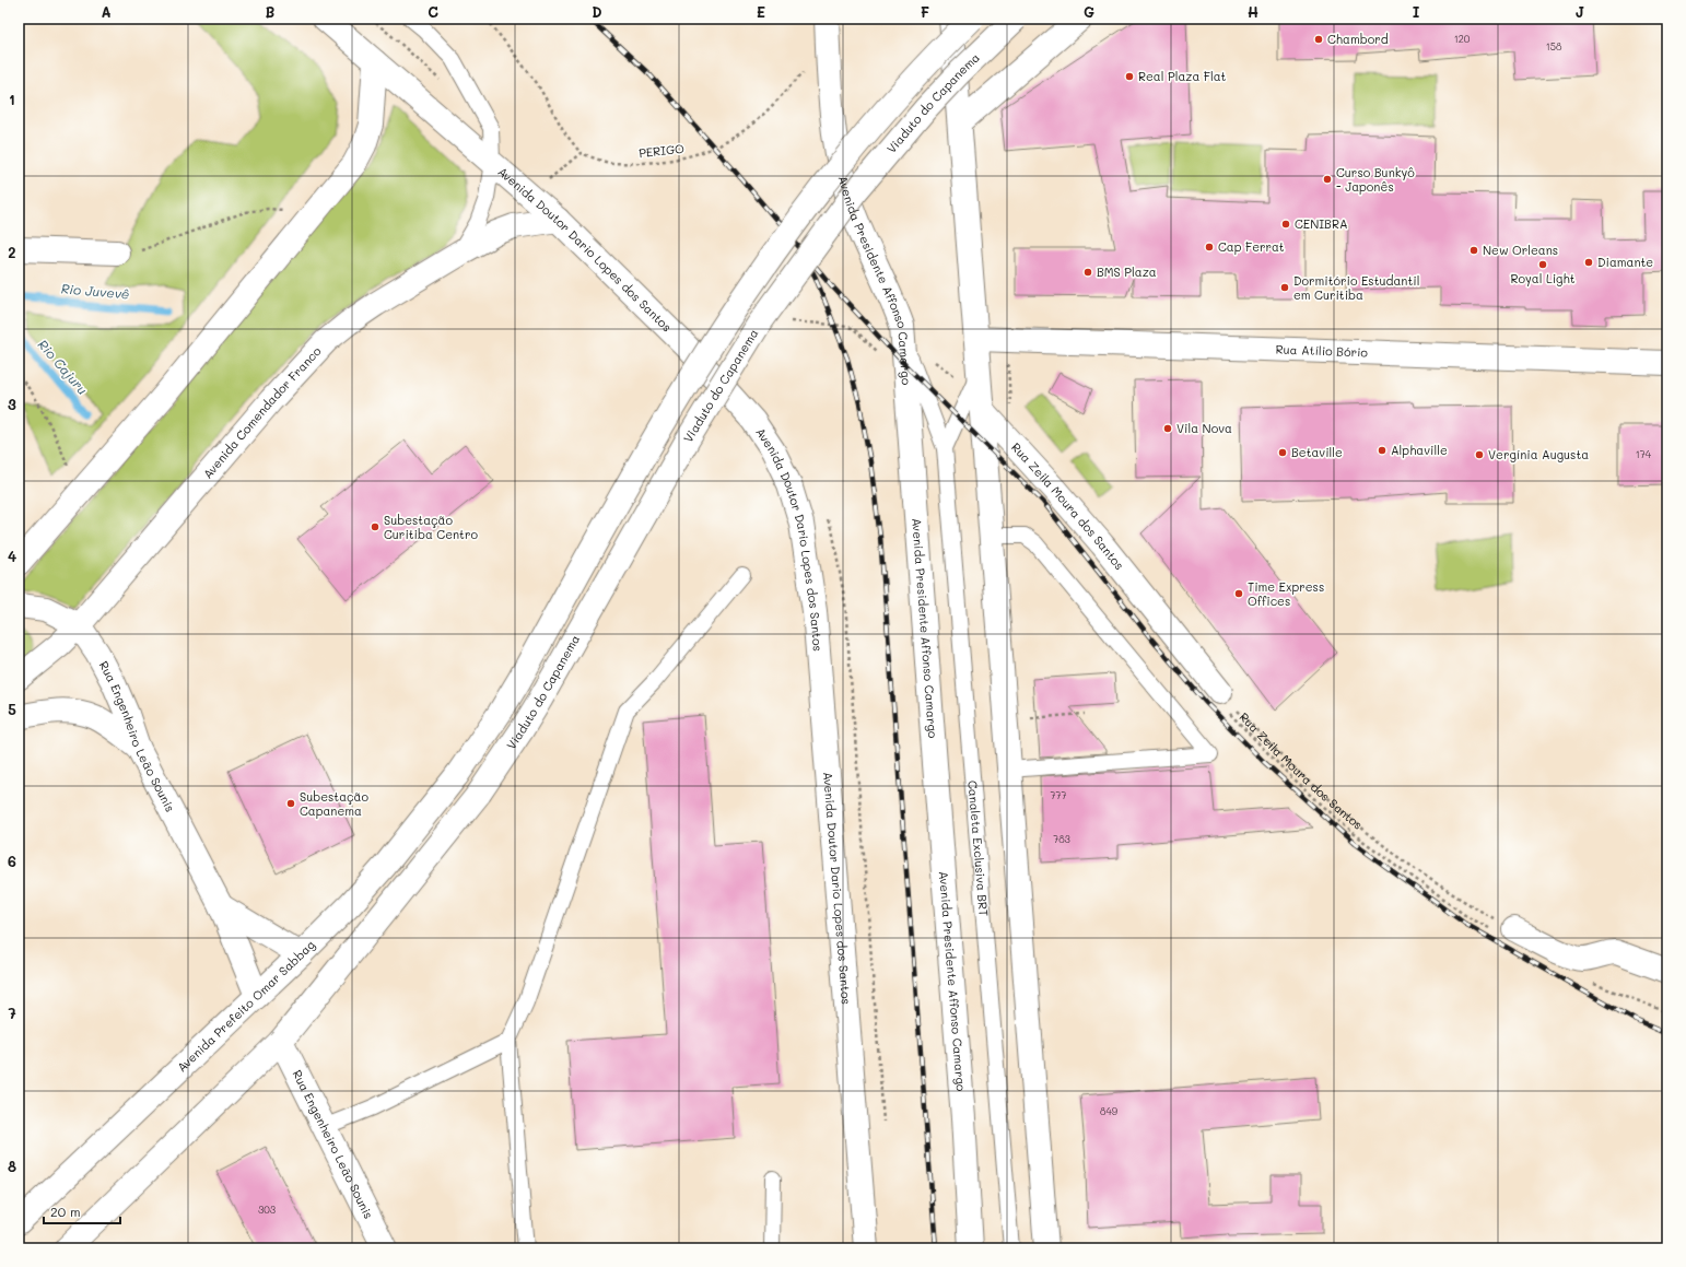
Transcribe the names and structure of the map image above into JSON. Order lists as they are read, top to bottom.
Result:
{
  "streets": {
    "main road": [
      "Viaduto do Capanema",
      "Avenida Doutor Dario Lopes dos Santos",
      "Avenida Presidente Affonso Camargo",
      "Rua Atílio Bório",
      "Avenida Comendador Franco",
      "Rua Zeila Moura dos Santos",
      "Rua Engenheiro Leão Sounis",
      "Avenida Prefeito Omar Sabbag"
    ],
    "lane": ["Canaleta Exclusiva BRT"],
    "path": ["PERIGO"]
  },
  "crossings": [
    ["Viaduto do Capanema", "Rua Engenheiro Leão Sounis"],
    ["Avenida Doutor Dario Lopes dos Santos", "Avenida Comendador Franco"],
    ["Avenida Presidente Affonso Camargo", "Canaleta Exclusiva BRT"],
    ["Avenida Comendador Franco", "Rua Engenheiro Leão Sounis"],
    ["Rua Engenheiro Leão Sounis", "Avenida Prefeito Omar Sabbag"]
  ],
  "water": ["Rio Juvevê", "Rio Cajuru"],
  "places": [
    "Chambord",
    "Real Plaza Flat",
    "Curso Bunkyô - Japonês",
    "CENIBRA",
    "Cap Ferrat",
    "New Orleans",
    "Diamante",
    "Royal Light",
    "BMS Plaza",
    "Dormitório Estudantil em Curitiba",
    "Vila Nova",
    "Alphaville",
    "Betaville",
    "Vergínia Augusta",
    "Subestação Curitiba Centro",
    "Time Express Offices",
    "Subestação Capanema"
  ],
  "house_numbers": [
    "120",
    "158",
    "174",
    "777",
    "783",
    "849",
    "303"
  ],
  "scale_bar": "20 m",
  "grid": {
    "columns": [
      "A",
      "B",
      "C",
      "D",
      "E",
      "F",
      "G",
      "H",
      "I",
      "J"
    ],
    "rows": [
      "1",
      "2",
      "3",
      "4",
      "5",
      "6",
      "7",
      "8"
    ]
  }
}
